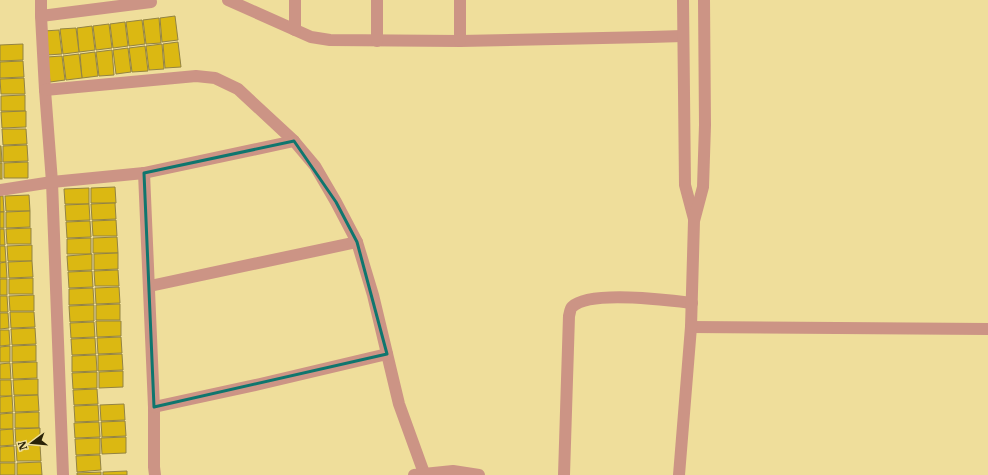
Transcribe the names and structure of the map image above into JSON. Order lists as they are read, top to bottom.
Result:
{
  "north": "left"
}
